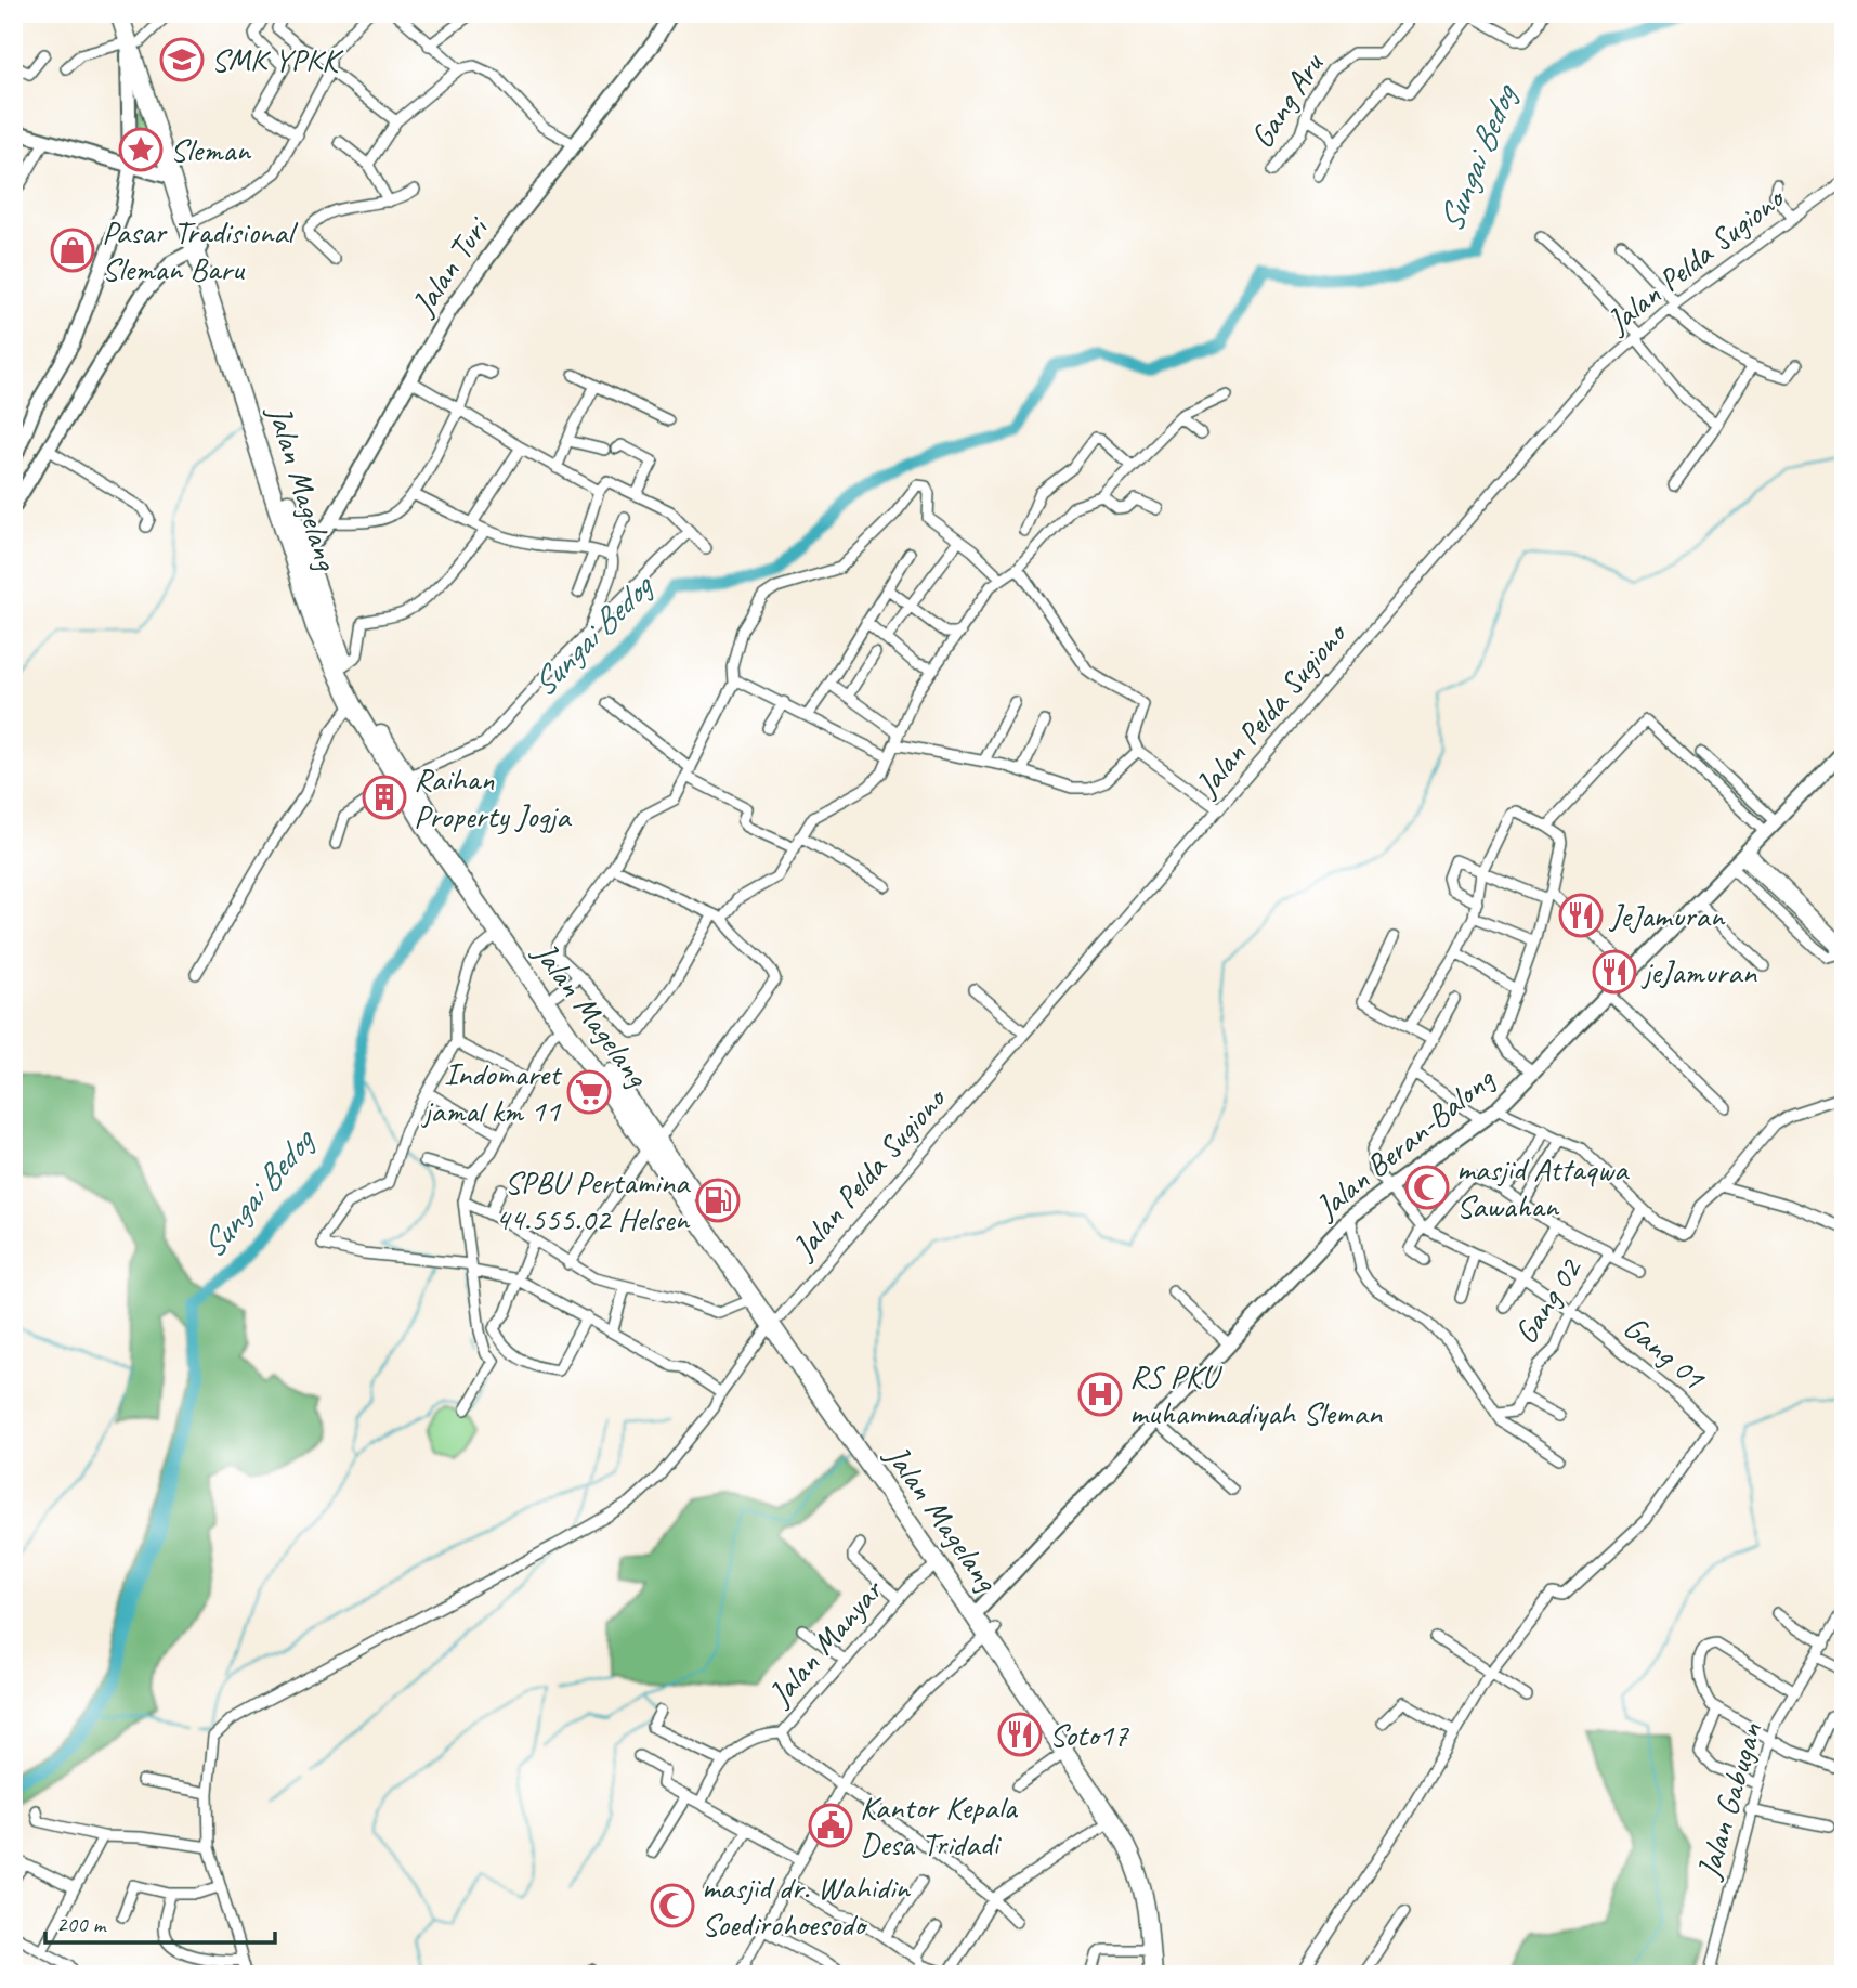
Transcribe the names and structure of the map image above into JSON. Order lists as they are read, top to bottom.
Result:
{
  "streets": {
    "highway": ["Jalan Magelang"],
    "main road": ["Jalan Turi", "Jalan Beran-Balong"],
    "street": [
      "Gang Aru",
      "Jalan Pelda Sugiono",
      "Gang 02",
      "Gang 01",
      "Jalan Manyar",
      "Jalan Gabugan"
    ]
  },
  "crossings": [
    ["Jalan Pelda Sugiono", "Jalan Magelang"],
    ["Jalan Turi", "Jalan Magelang"],
    ["Jalan Magelang", "Jalan Beran-Balong"],
    ["Jalan Magelang", "Jalan Manyar"],
    ["Jalan Beran-Balong", "Gang 01"],
    ["Gang 02", "Gang 01"]
  ],
  "water": ["Sungai Bedog"],
  "places": {
    "school or university": ["SMK YPKK"],
    "place": ["Sleman"],
    "shop": ["Pasar Tradisional Sleman Baru"],
    "building": ["Raihan Property Jogja"],
    "restaurant": ["JeJamuran", "jeJamuran", "Soto17"],
    "supermarket": ["Indomaret jamal km 11"],
    "mosque": ["masjid Attaqwa Sawahan", "masjid dr. Wahidin Soedirohoesodo"],
    "fuel station": ["SPBU Pertamina 44.555.02 Helsen"],
    "hospital": ["RS PKU muhammadiyah Sleman"],
    "public building": ["Kantor Kepala Desa Tridadi"]
  },
  "scale_bar": "200 m"
}
